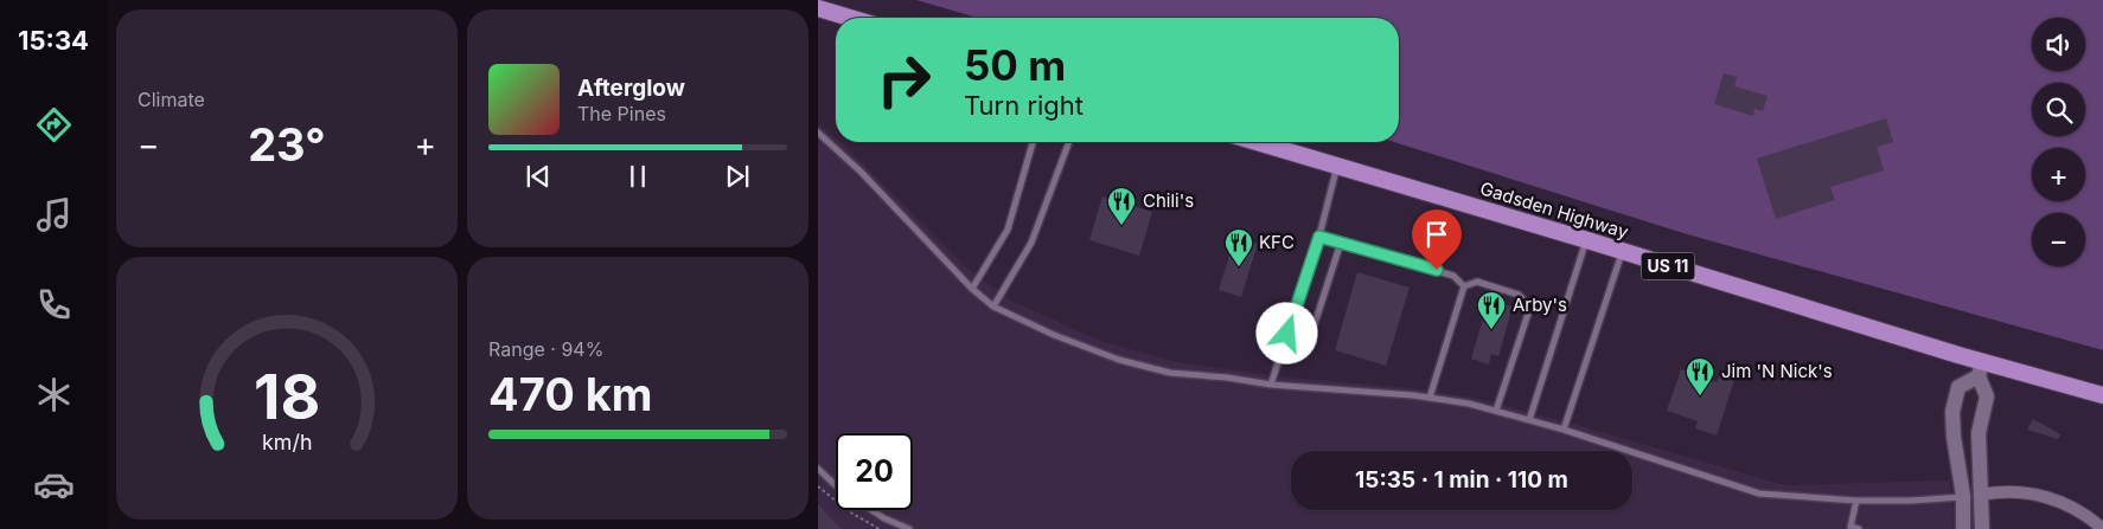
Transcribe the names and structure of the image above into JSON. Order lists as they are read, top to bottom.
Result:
{
  "streets": {
    "main road": ["Gadsden Highway", "US 11"]
  },
  "places": {
    "restaurant": [
      "Chili's",
      "KFC",
      "Arby's",
      "Jim 'N Nick's"
    ]
  },
  "page": {
    "tabs": "15:34",
    "tile": [
      "Climate",
      ["Range · 94%", "470 km"]
    ],
    "map_buttons": ["+", "−"],
    "turn": ["50 m", "Turn right"],
    "song": ["Afterglow", "The Pines"],
    "heat": ["−", "23°", "+"],
    "limit": "20",
    "trip": "15:35 · 1 min · 110 m",
    "gauge": ["18", "km/h"]
  }
}
